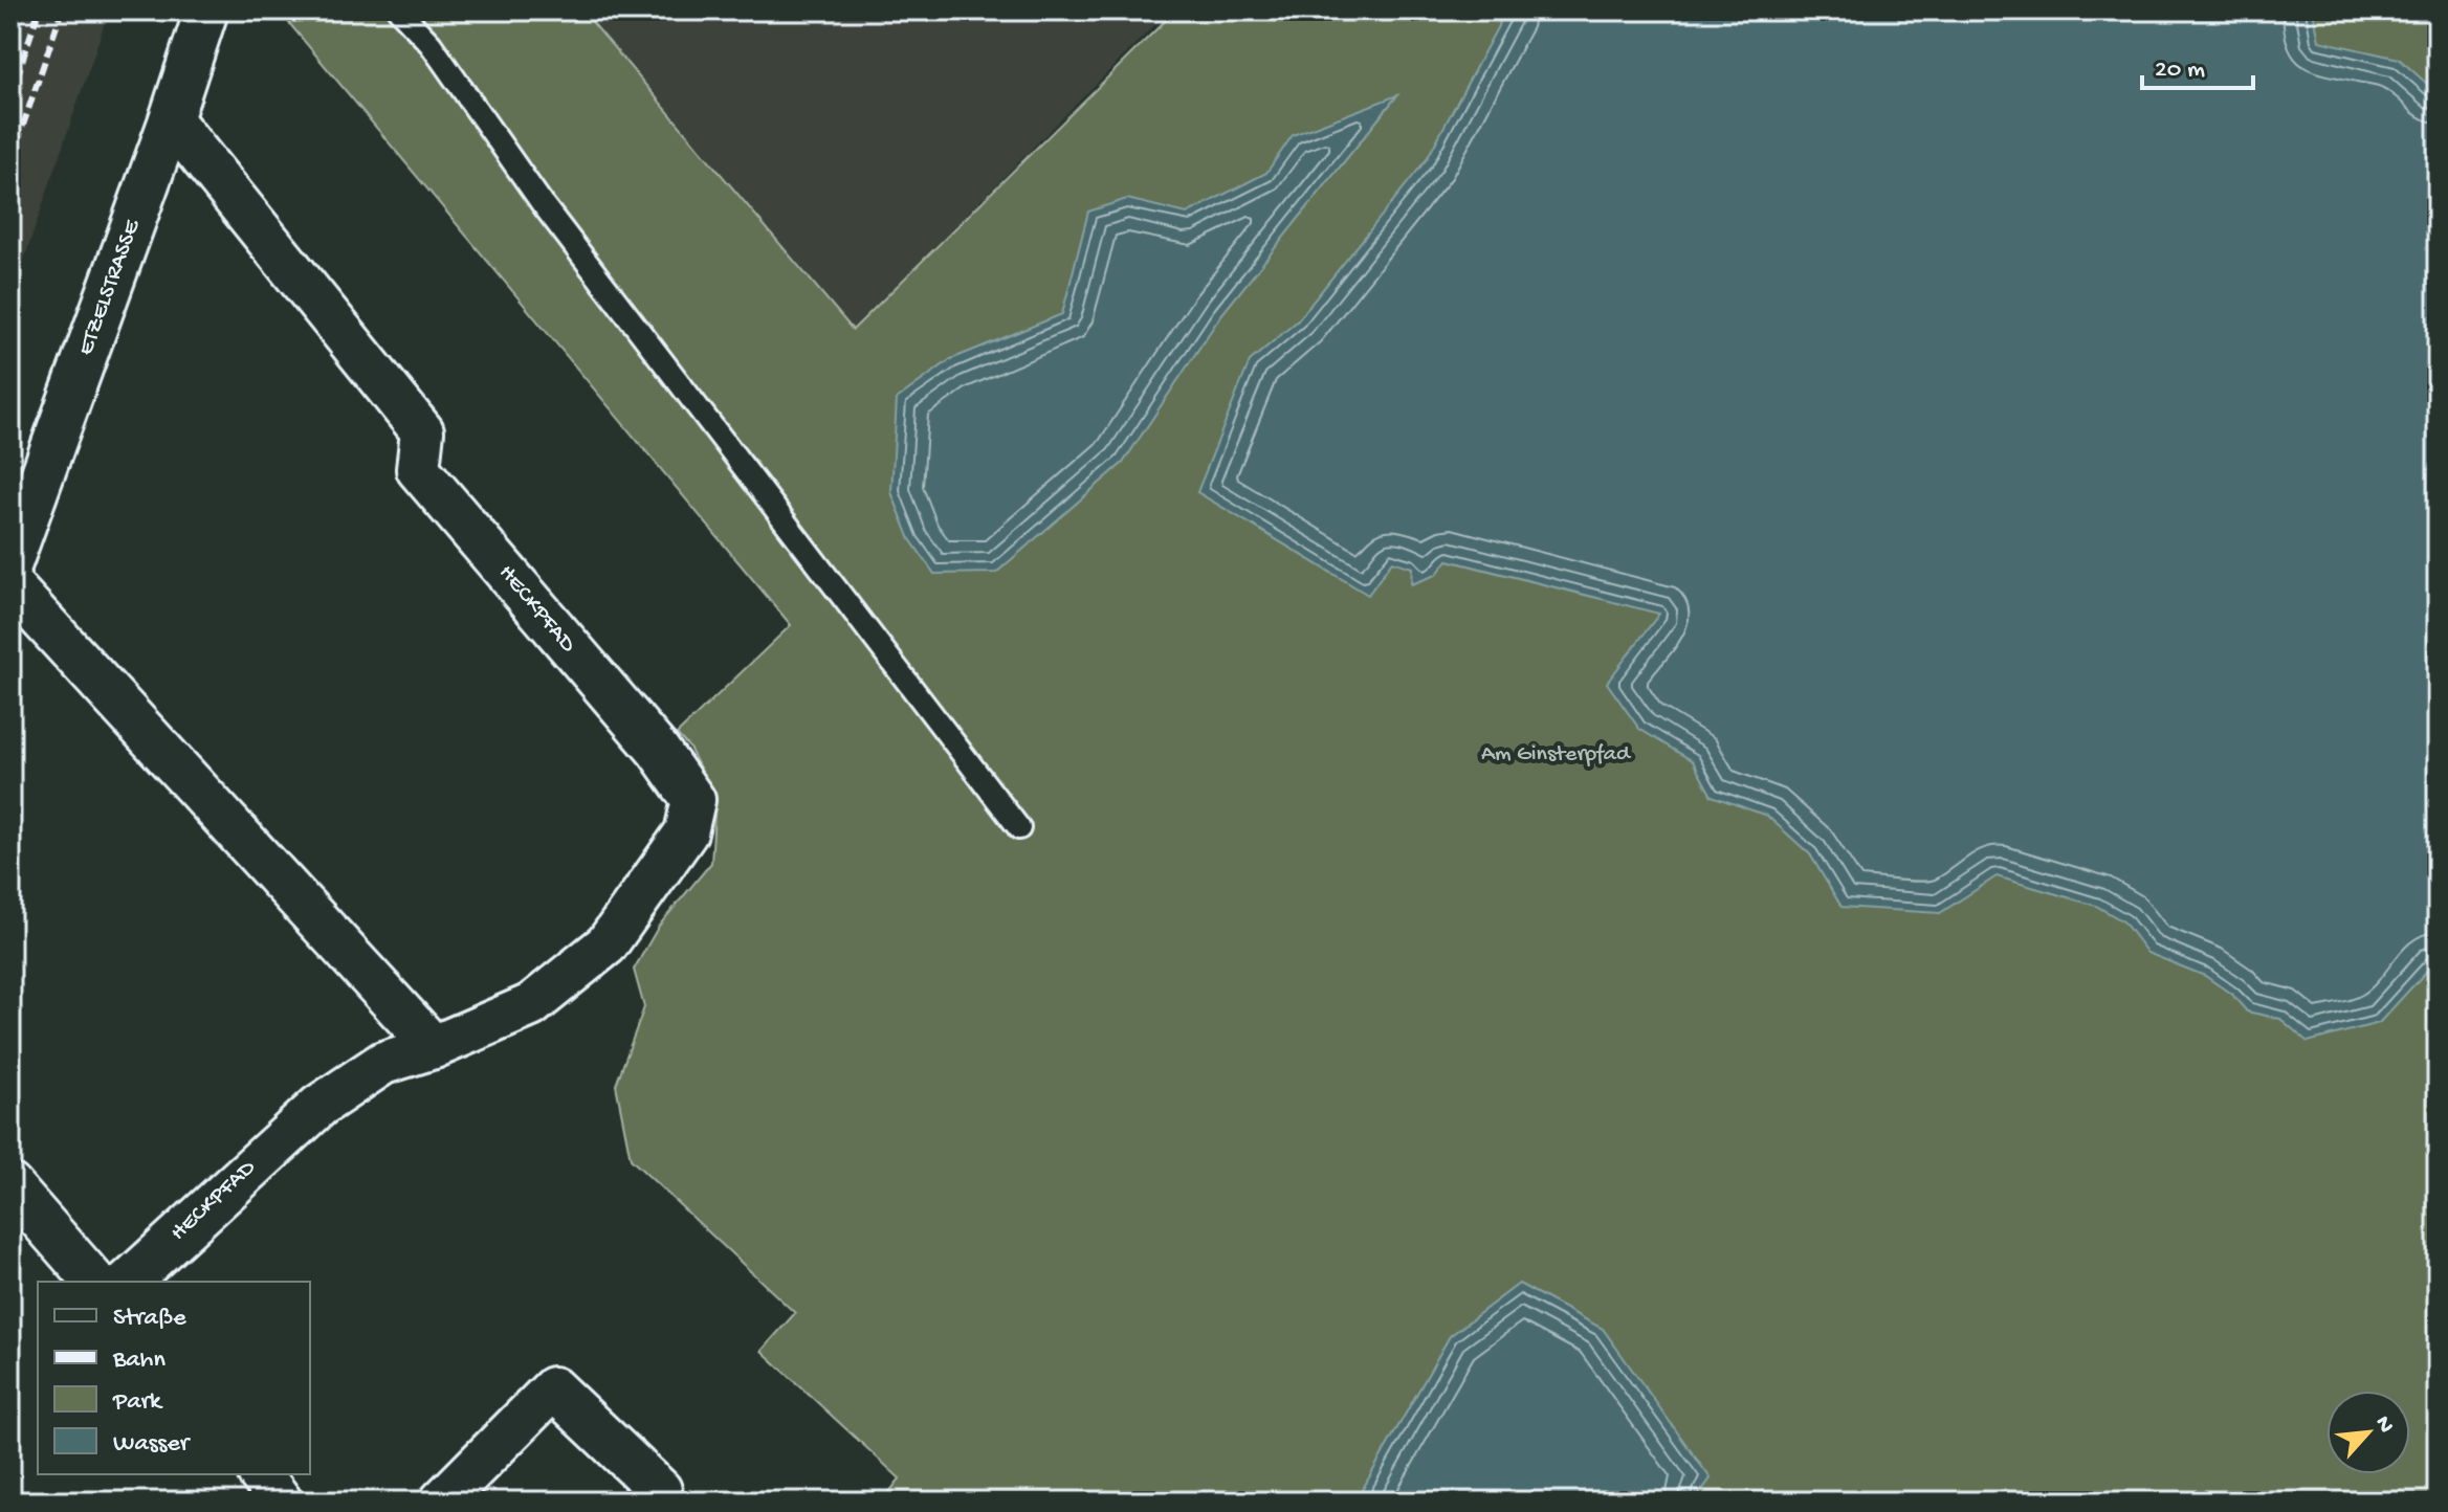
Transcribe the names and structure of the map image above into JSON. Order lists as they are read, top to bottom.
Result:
{
  "streets": {
    "street": ["ETZELSTRASSE", "HECKPFAD"]
  },
  "crossings": [
    ["ETZELSTRASSE", "HECKPFAD"]
  ],
  "parks": ["Am Ginsterpfad"],
  "legend": [
    "Straße",
    "Bahn",
    "Park",
    "Wasser"
  ],
  "scale_bar": "20 m",
  "north": "top right"
}
